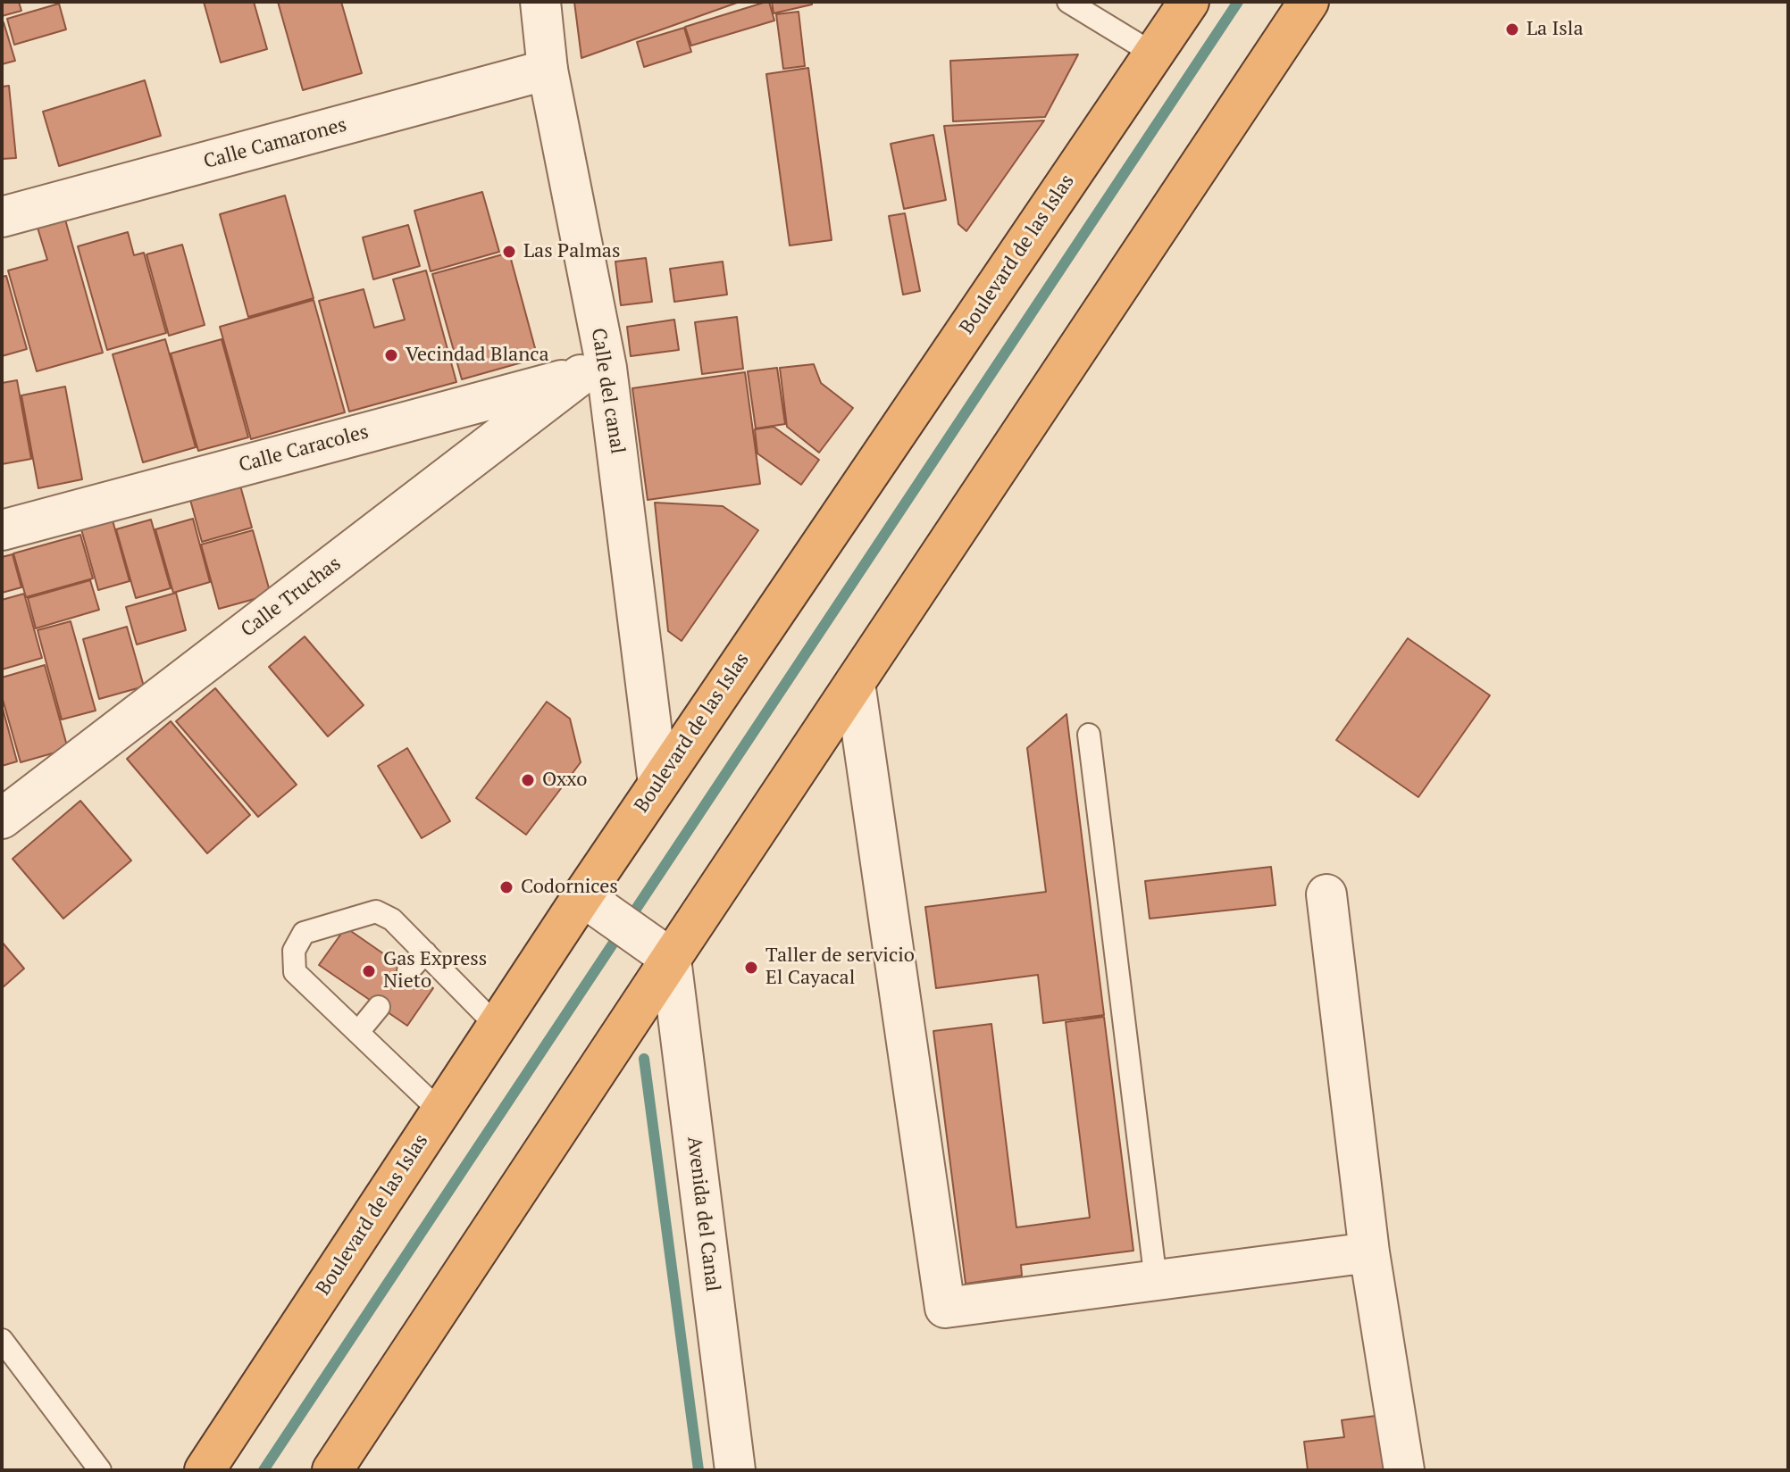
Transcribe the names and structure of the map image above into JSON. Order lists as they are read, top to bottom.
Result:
{
  "streets": {
    "highway": ["Boulevard de las Islas"],
    "street": [
      "Calle Camarones",
      "Calle del canal",
      "Calle Caracoles",
      "Calle Truchas",
      "Avenida del Canal"
    ]
  },
  "crossings": [
    ["Calle Camarones", "Calle del canal"],
    ["Boulevard de las Islas", "Calle del canal"],
    ["Calle del canal", "Calle Caracoles"],
    ["Calle del canal", "Calle Truchas"],
    ["Calle Caracoles", "Calle Truchas"]
  ],
  "places": [
    "La Isla",
    "Las Palmas",
    "Vecindad Blanca",
    "Oxxo",
    "Codornices",
    "Taller de servicio El Cayacal",
    "Gas Express Nieto"
  ]
}
